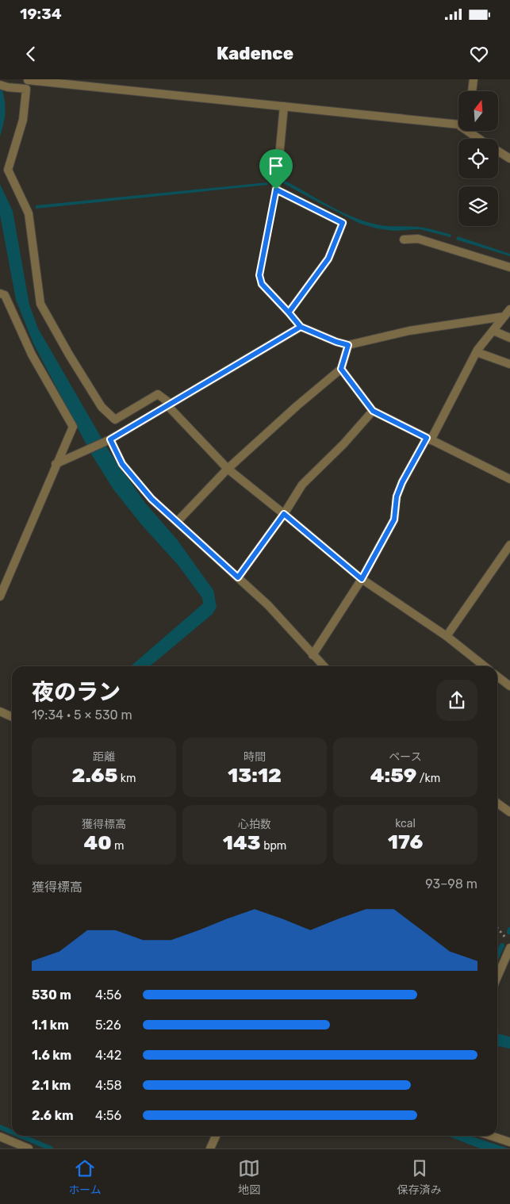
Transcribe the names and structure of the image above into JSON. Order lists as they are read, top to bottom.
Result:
{
  "north": "top",
  "page": {
    "status": "19:34",
    "header": "Kadence",
    "heading": ["夜のラン", "19:34 · 5 × 530 m"],
    "stats": [
      ["距離", "2.65 km"],
      ["時間", "13:12"],
      ["ペース", "4:59 /km"],
      ["獲得標高", "40 m"],
      ["心拍数", "143 bpm"],
      ["kcal", "176"]
    ],
    "chart": ["獲得標高", "93–98 m"],
    "list": [
      {
        "name": "530 m",
        "note": "4:56"
      },
      {
        "name": "1.1 km",
        "note": "5:26"
      },
      {
        "name": "1.6 km",
        "note": "4:42"
      },
      {
        "name": "2.1 km",
        "note": "4:58"
      },
      {
        "name": "2.6 km",
        "note": "4:56"
      }
    ],
    "tabs": ["ホーム", "地図", "保存済み"]
  }
}
